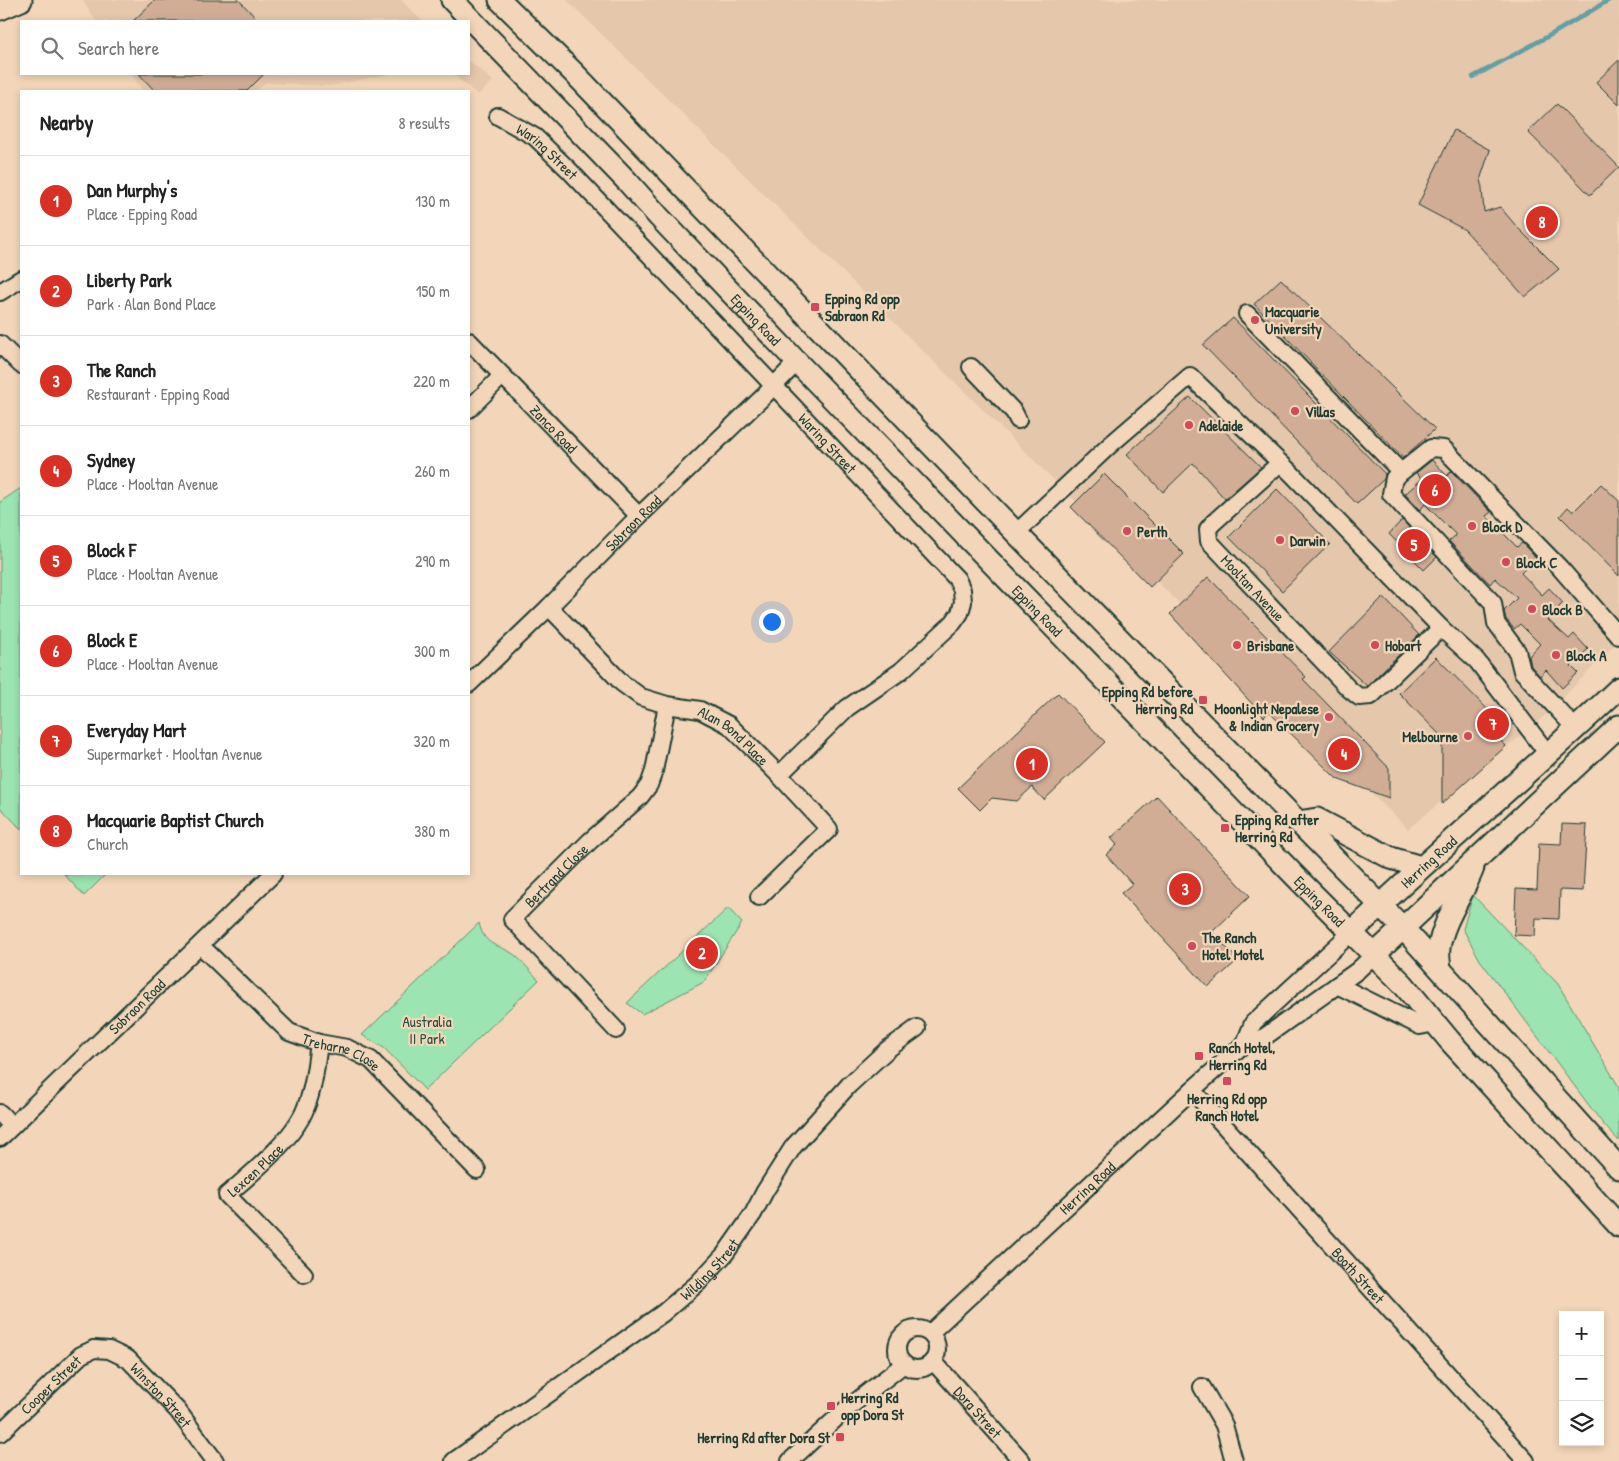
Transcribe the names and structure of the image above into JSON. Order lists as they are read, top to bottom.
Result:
{
  "streets": {
    "main road": ["Epping Road", "Herring Road"],
    "street": [
      "Waring Street",
      "Zanco Road",
      "Sobraon Road",
      "Mooltan Avenue",
      "Alan Bond Place",
      "Bertrand Close",
      "Treharne Close",
      "Lexcen Place",
      "Wilding Street",
      "Booth Street",
      "Cooper Street",
      "Winston Street",
      "Dora Street"
    ]
  },
  "crossings": [
    ["Waring Street", "Sobraon Road"],
    ["Waring Street", "Alan Bond Place"],
    ["Epping Road", "Sobraon Road"],
    ["Epping Road", "Herring Road"],
    ["Zanco Road", "Sobraon Road"],
    ["Sobraon Road", "Alan Bond Place"],
    ["Sobraon Road", "Treharne Close"],
    ["Alan Bond Place", "Bertrand Close"],
    ["Herring Road", "Booth Street"],
    ["Herring Road", "Dora Street"],
    ["Treharne Close", "Lexcen Place"],
    ["Cooper Street", "Winston Street"]
  ],
  "parks": ["Australia II Park"],
  "places": {
    "transit": [
      "Epping Rd opp Sabraon Rd",
      "Epping Rd before Herring Rd",
      "Epping Rd after Herring Rd",
      "Ranch Hotel, Herring Rd",
      "Herring Rd opp Ranch Hotel",
      "Herring Rd opp Dora St",
      "Herring Rd after Dora St"
    ],
    "other": [
      "Macquarie University",
      "Villas",
      "Adelaide",
      "Block D",
      "Perth",
      "Darwin",
      "Block C",
      "Block B",
      "Brisbane",
      "Hobart",
      "Block A",
      "Moonlight Nepalese & Indian Grocery",
      "Melbourne",
      "The Ranch Hotel Motel"
    ]
  },
  "page": {
    "search": "Search here",
    "heading": ["Nearby", "8 results"],
    "list": [
      {
        "mark": "1",
        "name": "Dan Murphy's",
        "note": "Place · Epping Road",
        "value": "130 m"
      },
      {
        "mark": "2",
        "name": "Liberty Park",
        "note": "Park · Alan Bond Place",
        "value": "150 m"
      },
      {
        "mark": "3",
        "name": "The Ranch",
        "note": "Restaurant · Epping Road",
        "value": "220 m"
      },
      {
        "mark": "4",
        "name": "Sydney",
        "note": "Place · Mooltan Avenue",
        "value": "260 m"
      },
      {
        "mark": "5",
        "name": "Block F",
        "note": "Place · Mooltan Avenue",
        "value": "290 m"
      },
      {
        "mark": "6",
        "name": "Block E",
        "note": "Place · Mooltan Avenue",
        "value": "300 m"
      },
      {
        "mark": "7",
        "name": "Everyday Mart",
        "note": "Supermarket · Mooltan Avenue",
        "value": "320 m"
      },
      {
        "mark": "8",
        "name": "Macquarie Baptist Church",
        "note": "Church",
        "value": "380 m"
      }
    ],
    "pins": [
      "8",
      "6",
      "5",
      "7",
      "4",
      "1",
      "3",
      "2"
    ],
    "map_buttons": ["+", "−"]
  }
}
